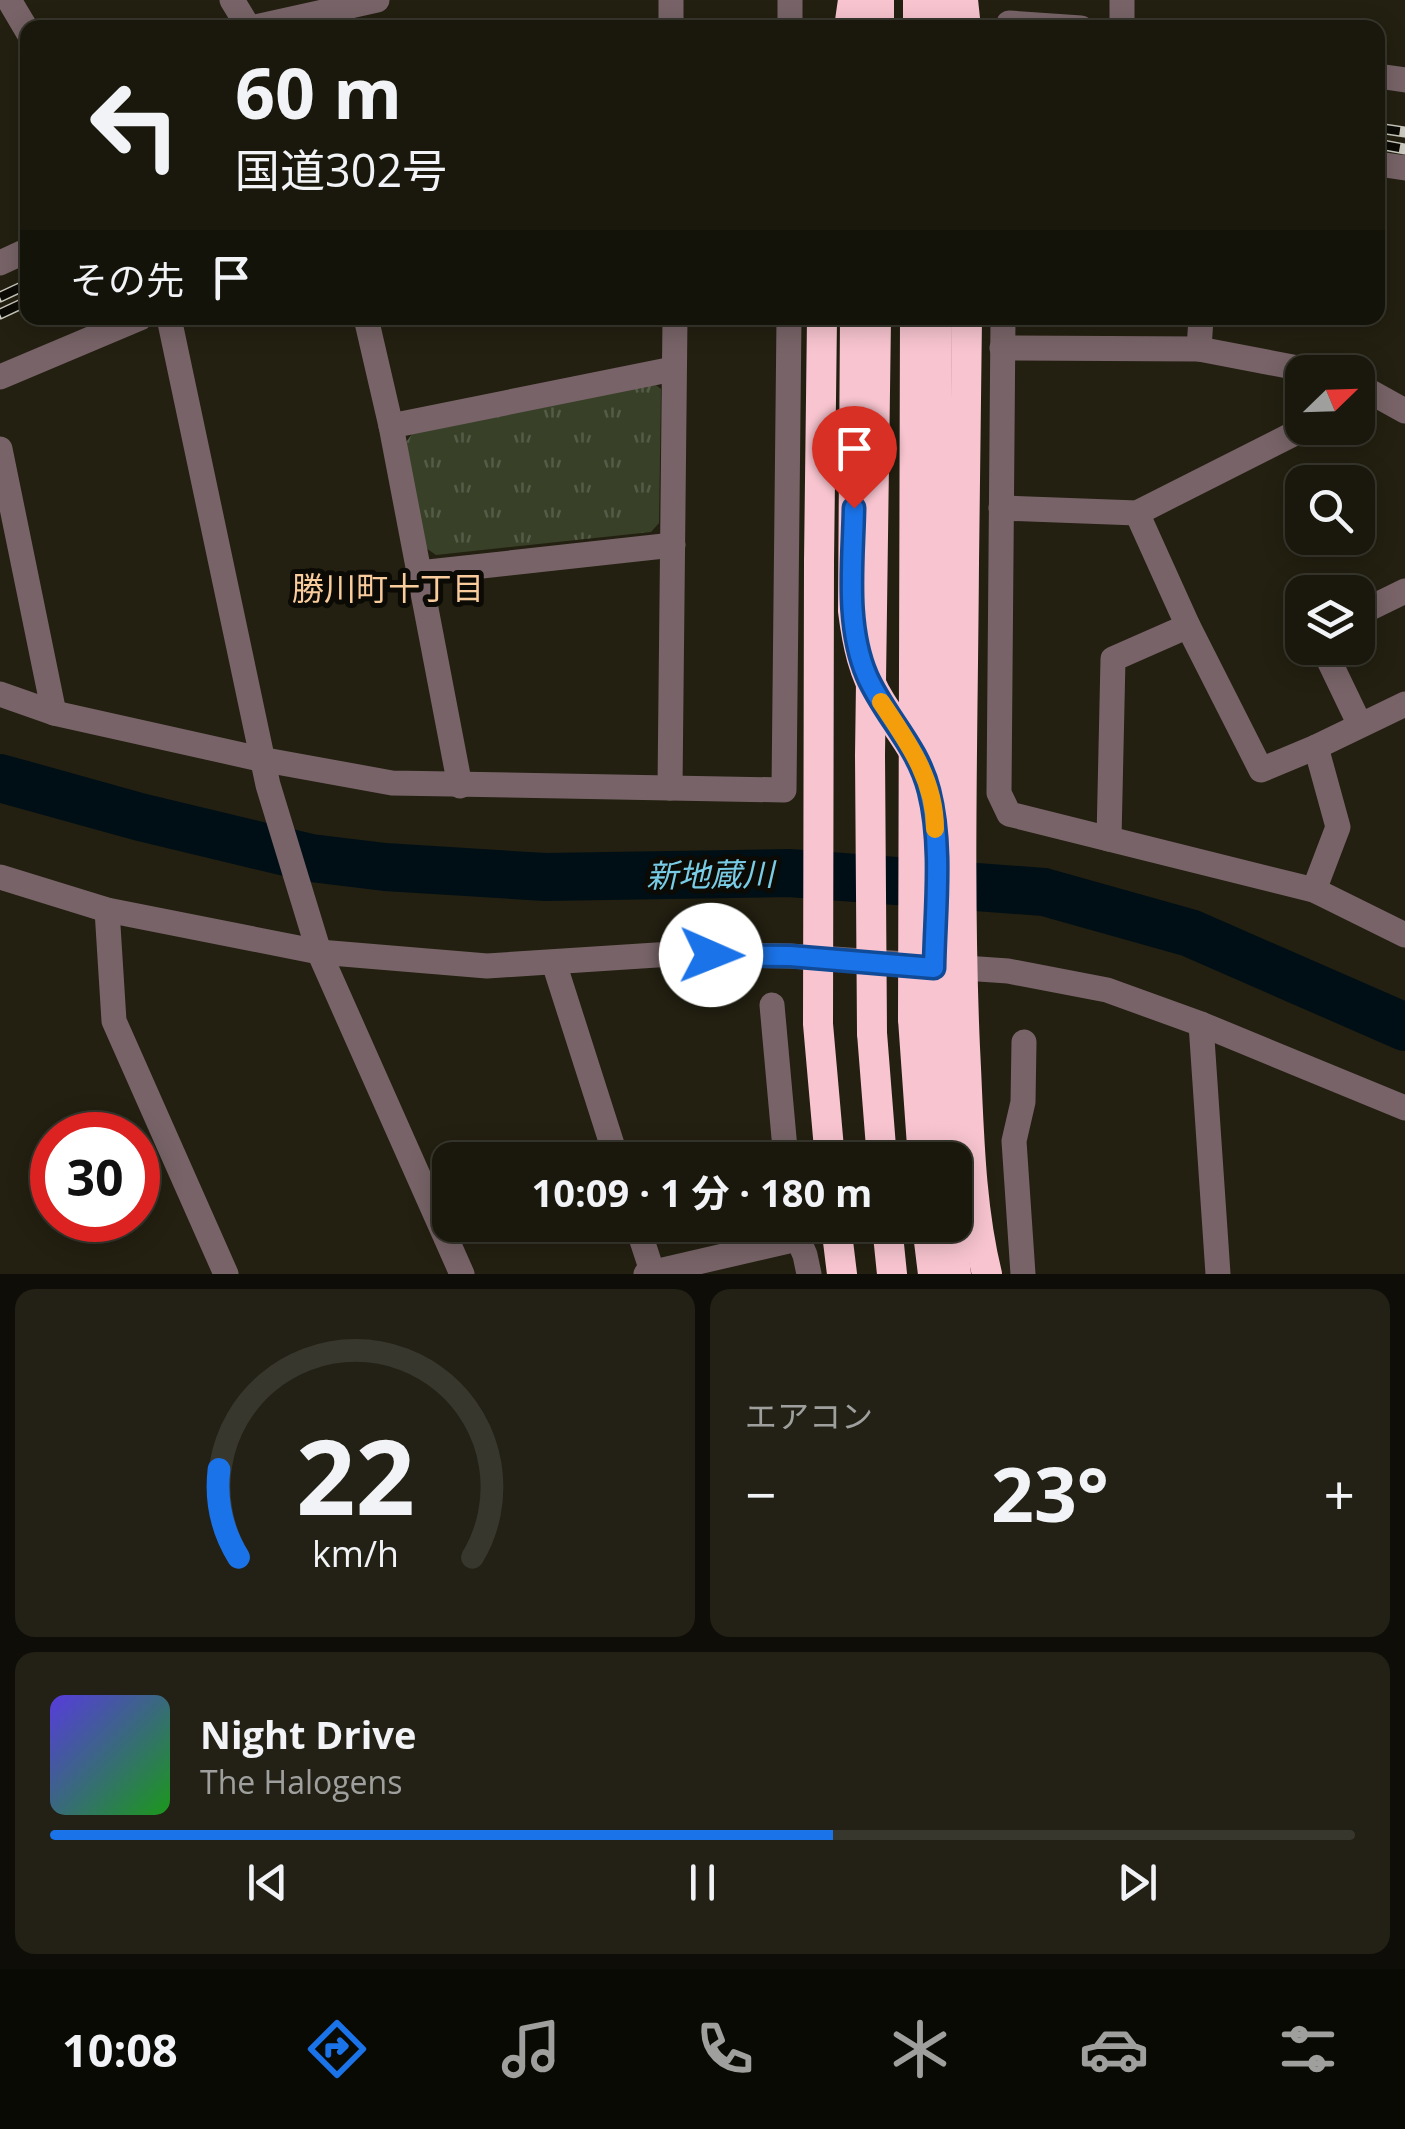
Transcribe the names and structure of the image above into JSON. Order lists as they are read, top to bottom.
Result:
{
  "districts": ["勝川町十丁目"],
  "water": ["新地蔵川"],
  "north": "top right",
  "page": {
    "turn": ["60 m", "国道302号"],
    "then": "その先",
    "limit": "30",
    "trip": "10:09 · 1 分 · 180 m",
    "tile": "エアコン",
    "heat": ["−", "23°", "+"],
    "song": ["Night Drive", "The Halogens"],
    "tabs": "10:08",
    "gauge": ["22", "km/h"]
  }
}
